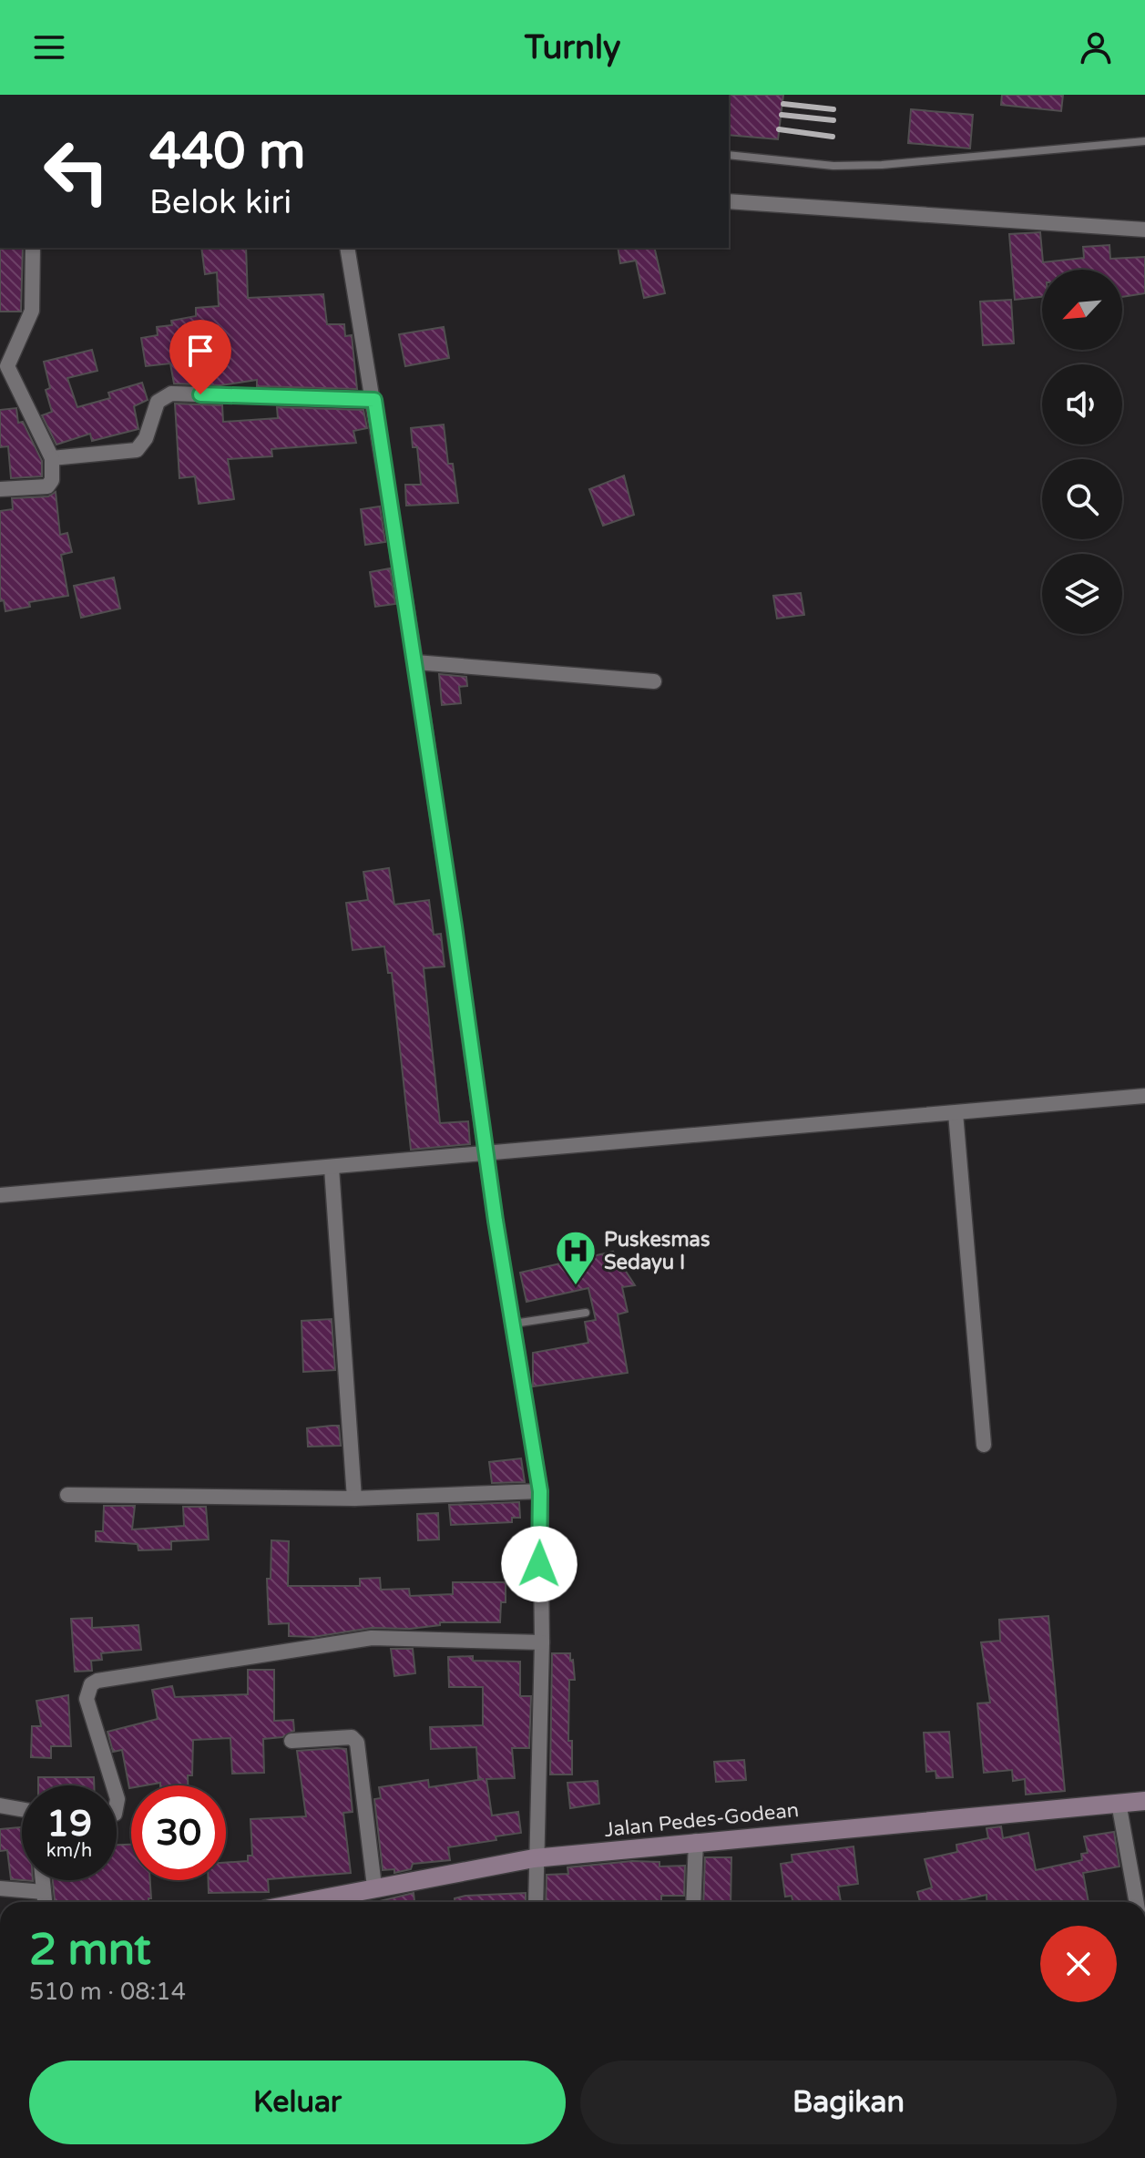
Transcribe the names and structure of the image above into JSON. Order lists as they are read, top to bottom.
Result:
{
  "streets": {
    "street": ["Jalan Pedes-Godean"]
  },
  "places": {
    "hospital": ["Puskesmas Sedayu I"]
  },
  "north": "bottom left",
  "page": {
    "header": "Turnly",
    "turn": ["440 m", "Belok kiri"],
    "speed": "19 km/h",
    "limit": "30",
    "heading": ["2 mnt", "510 m · 08:14"],
    "buttons": ["Keluar", "Bagikan"]
  }
}
